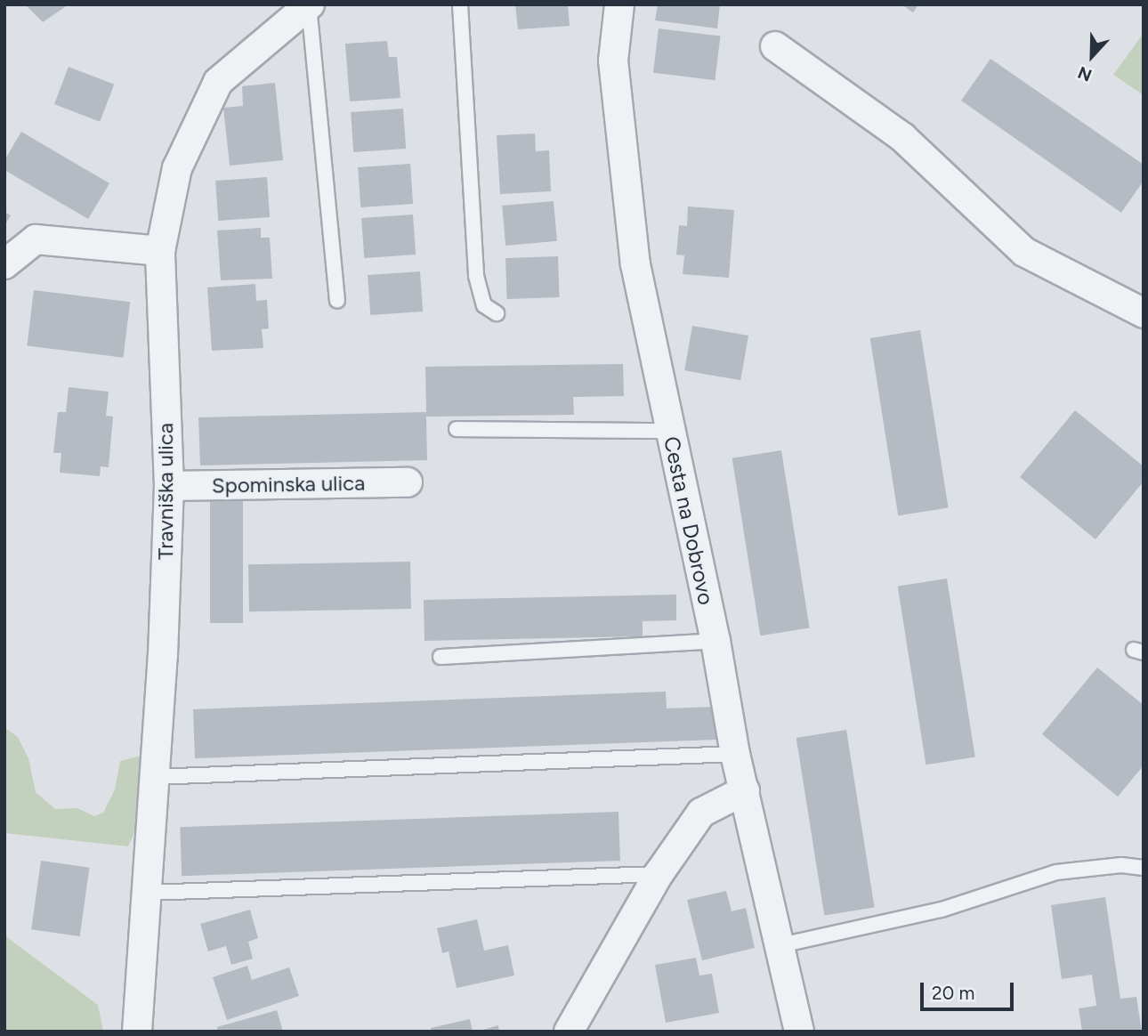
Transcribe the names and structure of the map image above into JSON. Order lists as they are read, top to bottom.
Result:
{
  "streets": {
    "street": ["Spominska ulica", "Travniška ulica", "Cesta na Dobrovo"]
  },
  "crossings": [
    ["Spominska ulica", "Travniška ulica"]
  ],
  "scale_bar": "20 m",
  "north": "bottom"
}
